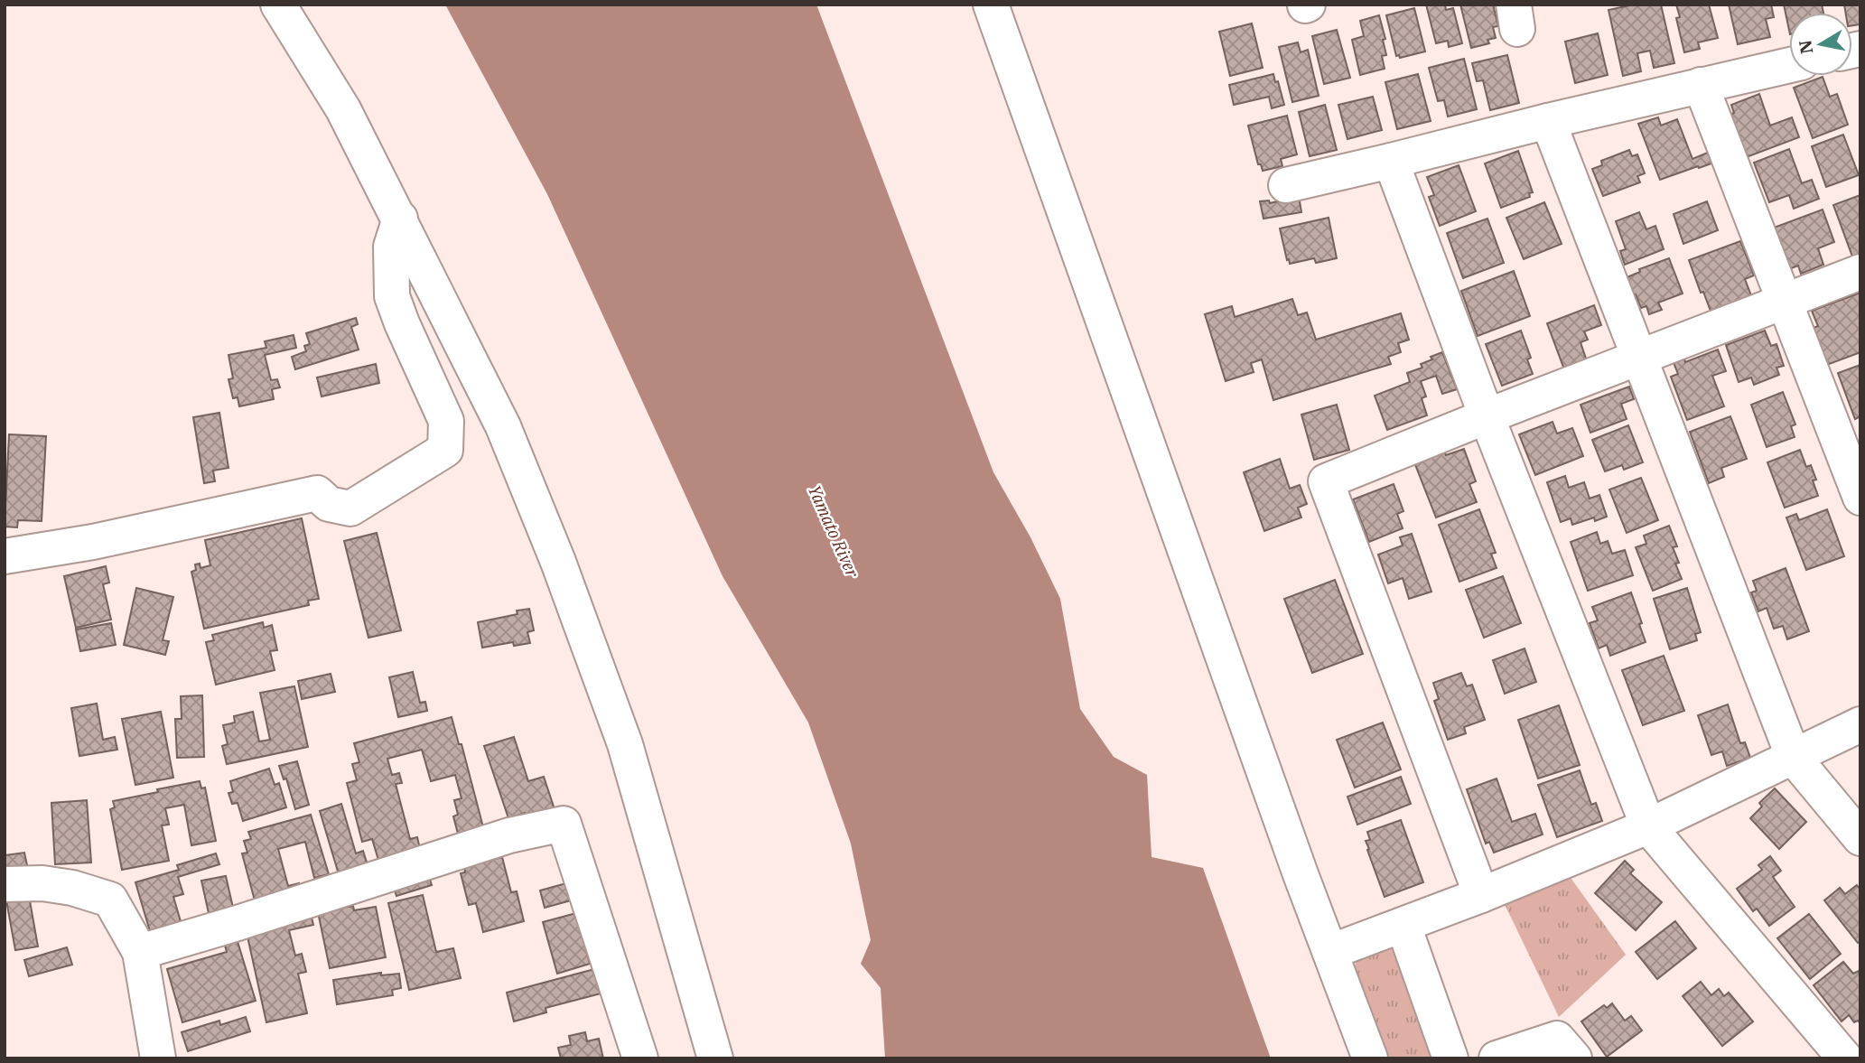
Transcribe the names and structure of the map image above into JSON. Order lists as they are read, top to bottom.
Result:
{
  "water": ["Yamato River"],
  "north": "left"
}
